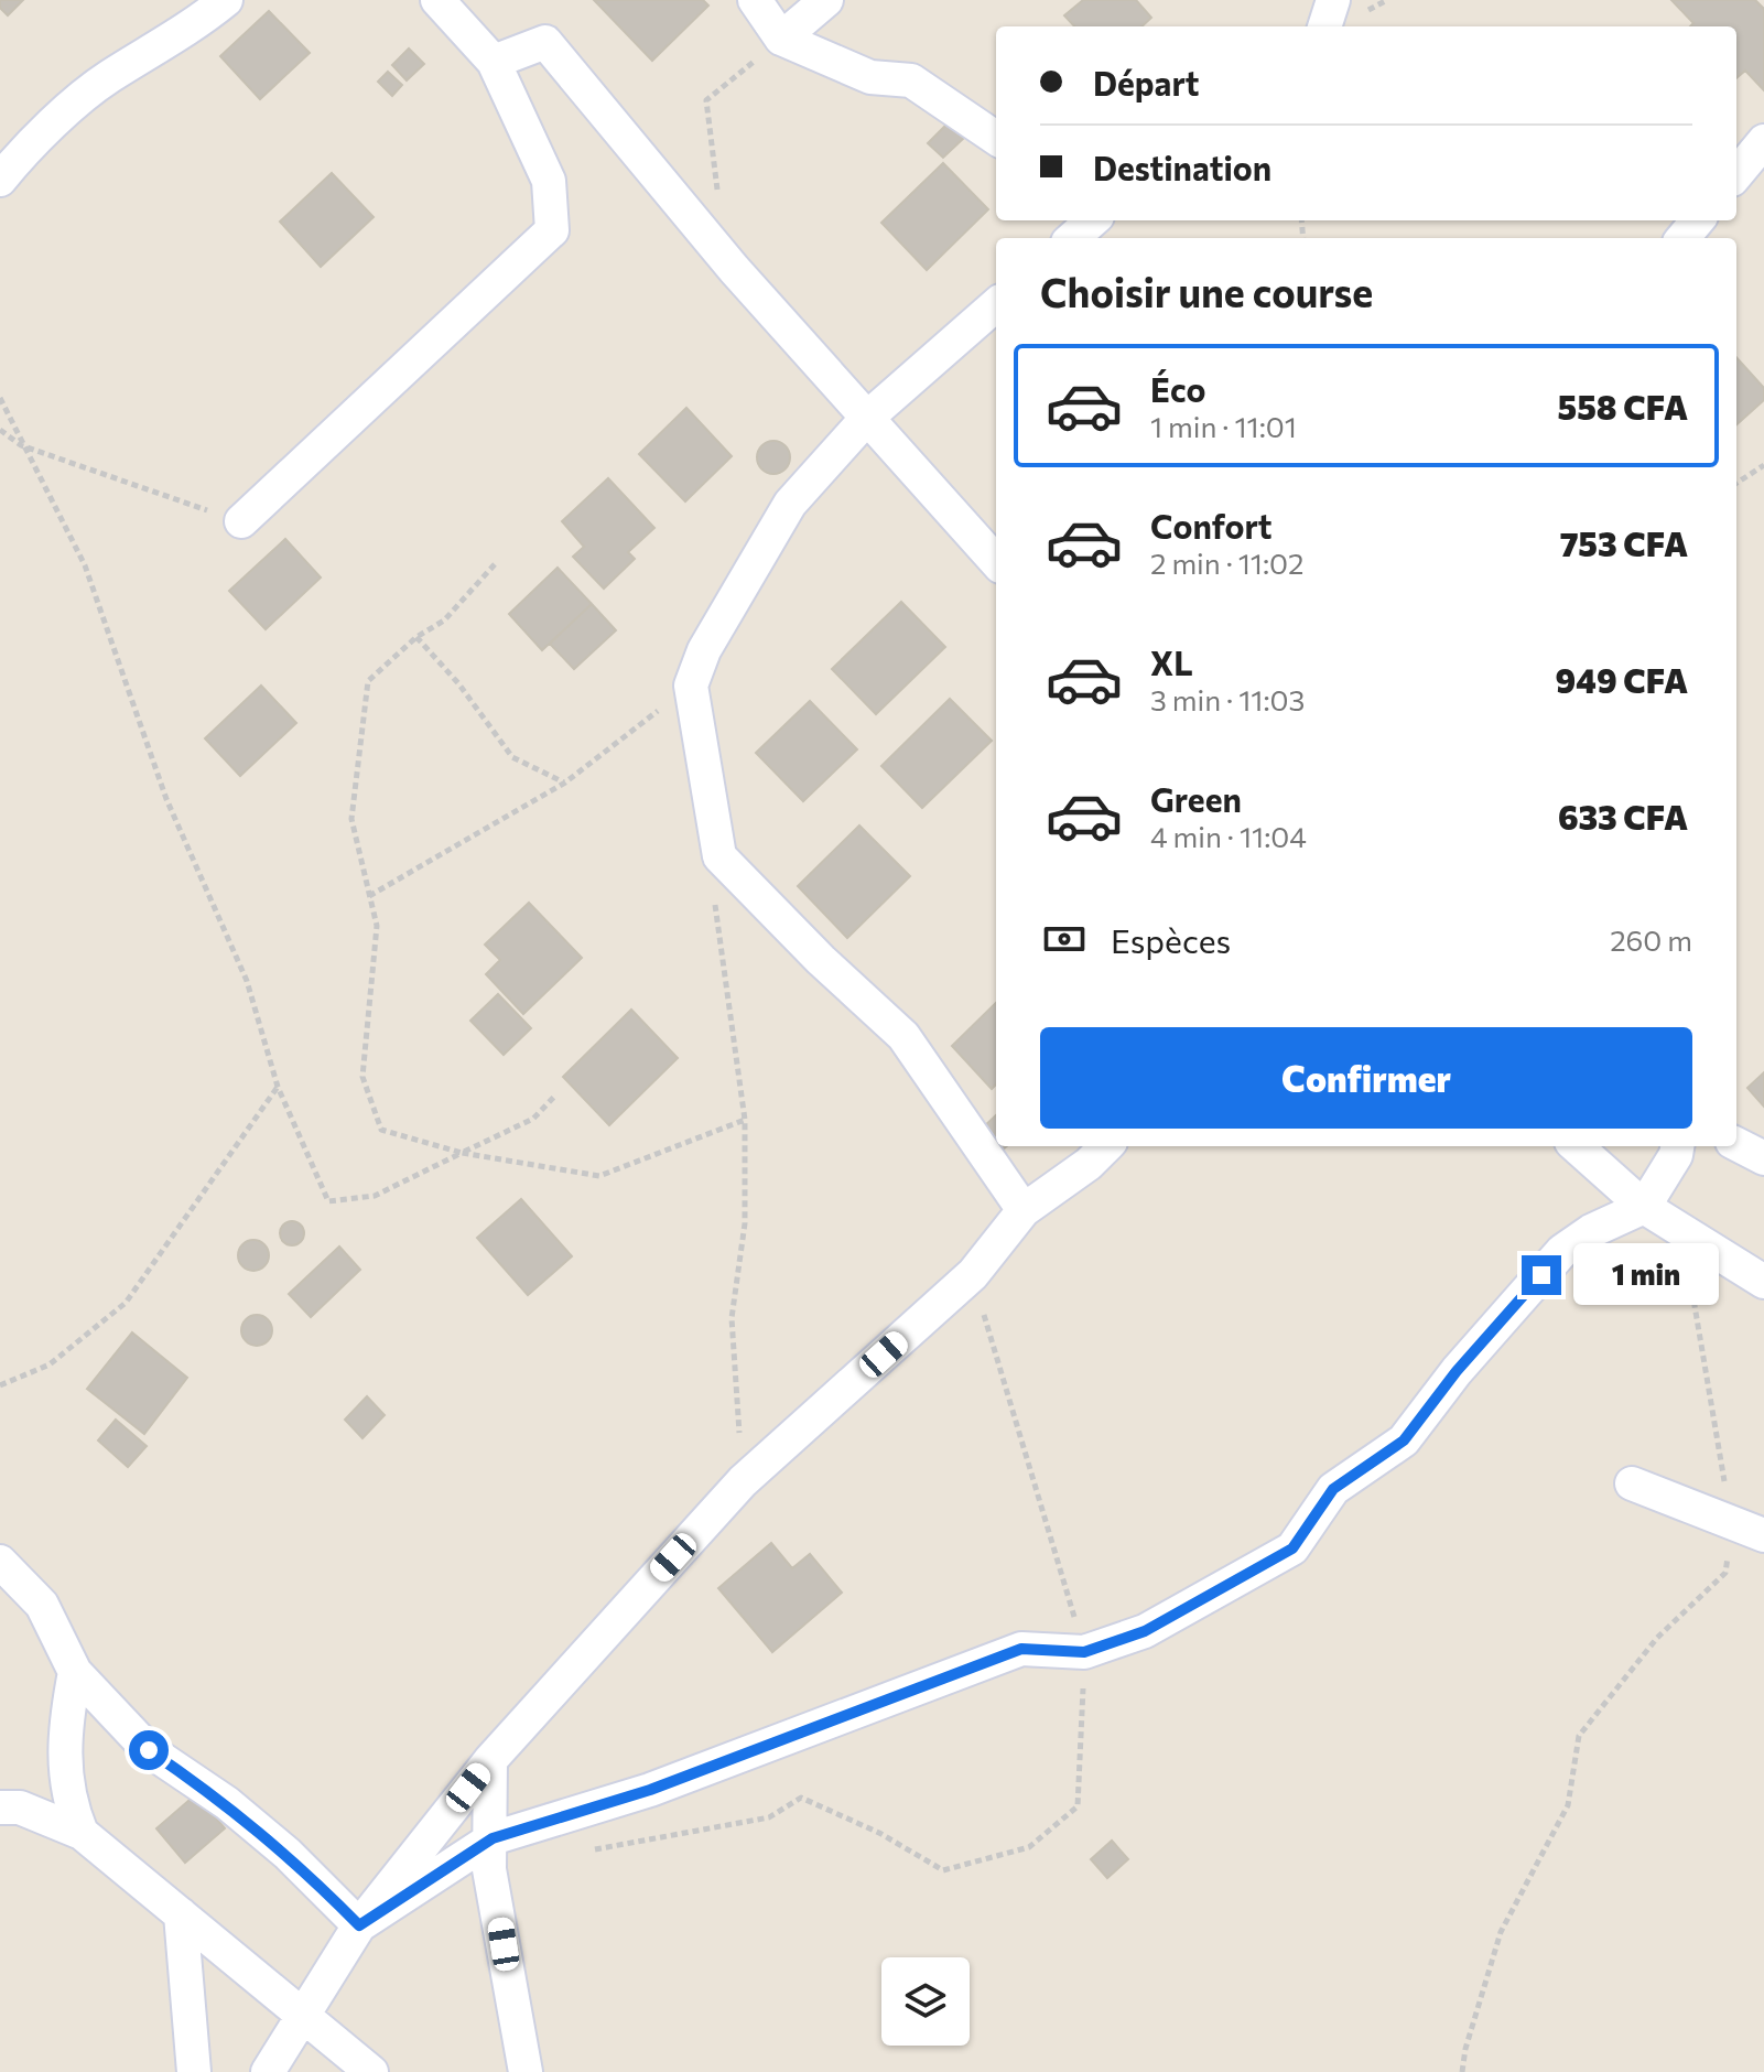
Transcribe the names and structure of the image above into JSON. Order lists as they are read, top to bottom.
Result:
{
  "page": {
    "banner": ["Départ", "Destination"],
    "heading": "Choisir une course",
    "list": [
      {
        "name": "Éco",
        "note": "1 min · 11:01",
        "value": "558 CFA"
      },
      {
        "name": "Confort",
        "note": "2 min · 11:02",
        "value": "753 CFA"
      },
      {
        "name": "XL",
        "note": "3 min · 11:03",
        "value": "949 CFA"
      },
      {
        "name": "Green",
        "note": "4 min · 11:04",
        "value": "633 CFA"
      }
    ],
    "pay": ["Espèces", "260 m"],
    "buttons": "Confirmer",
    "bubble": "1 min"
  }
}
